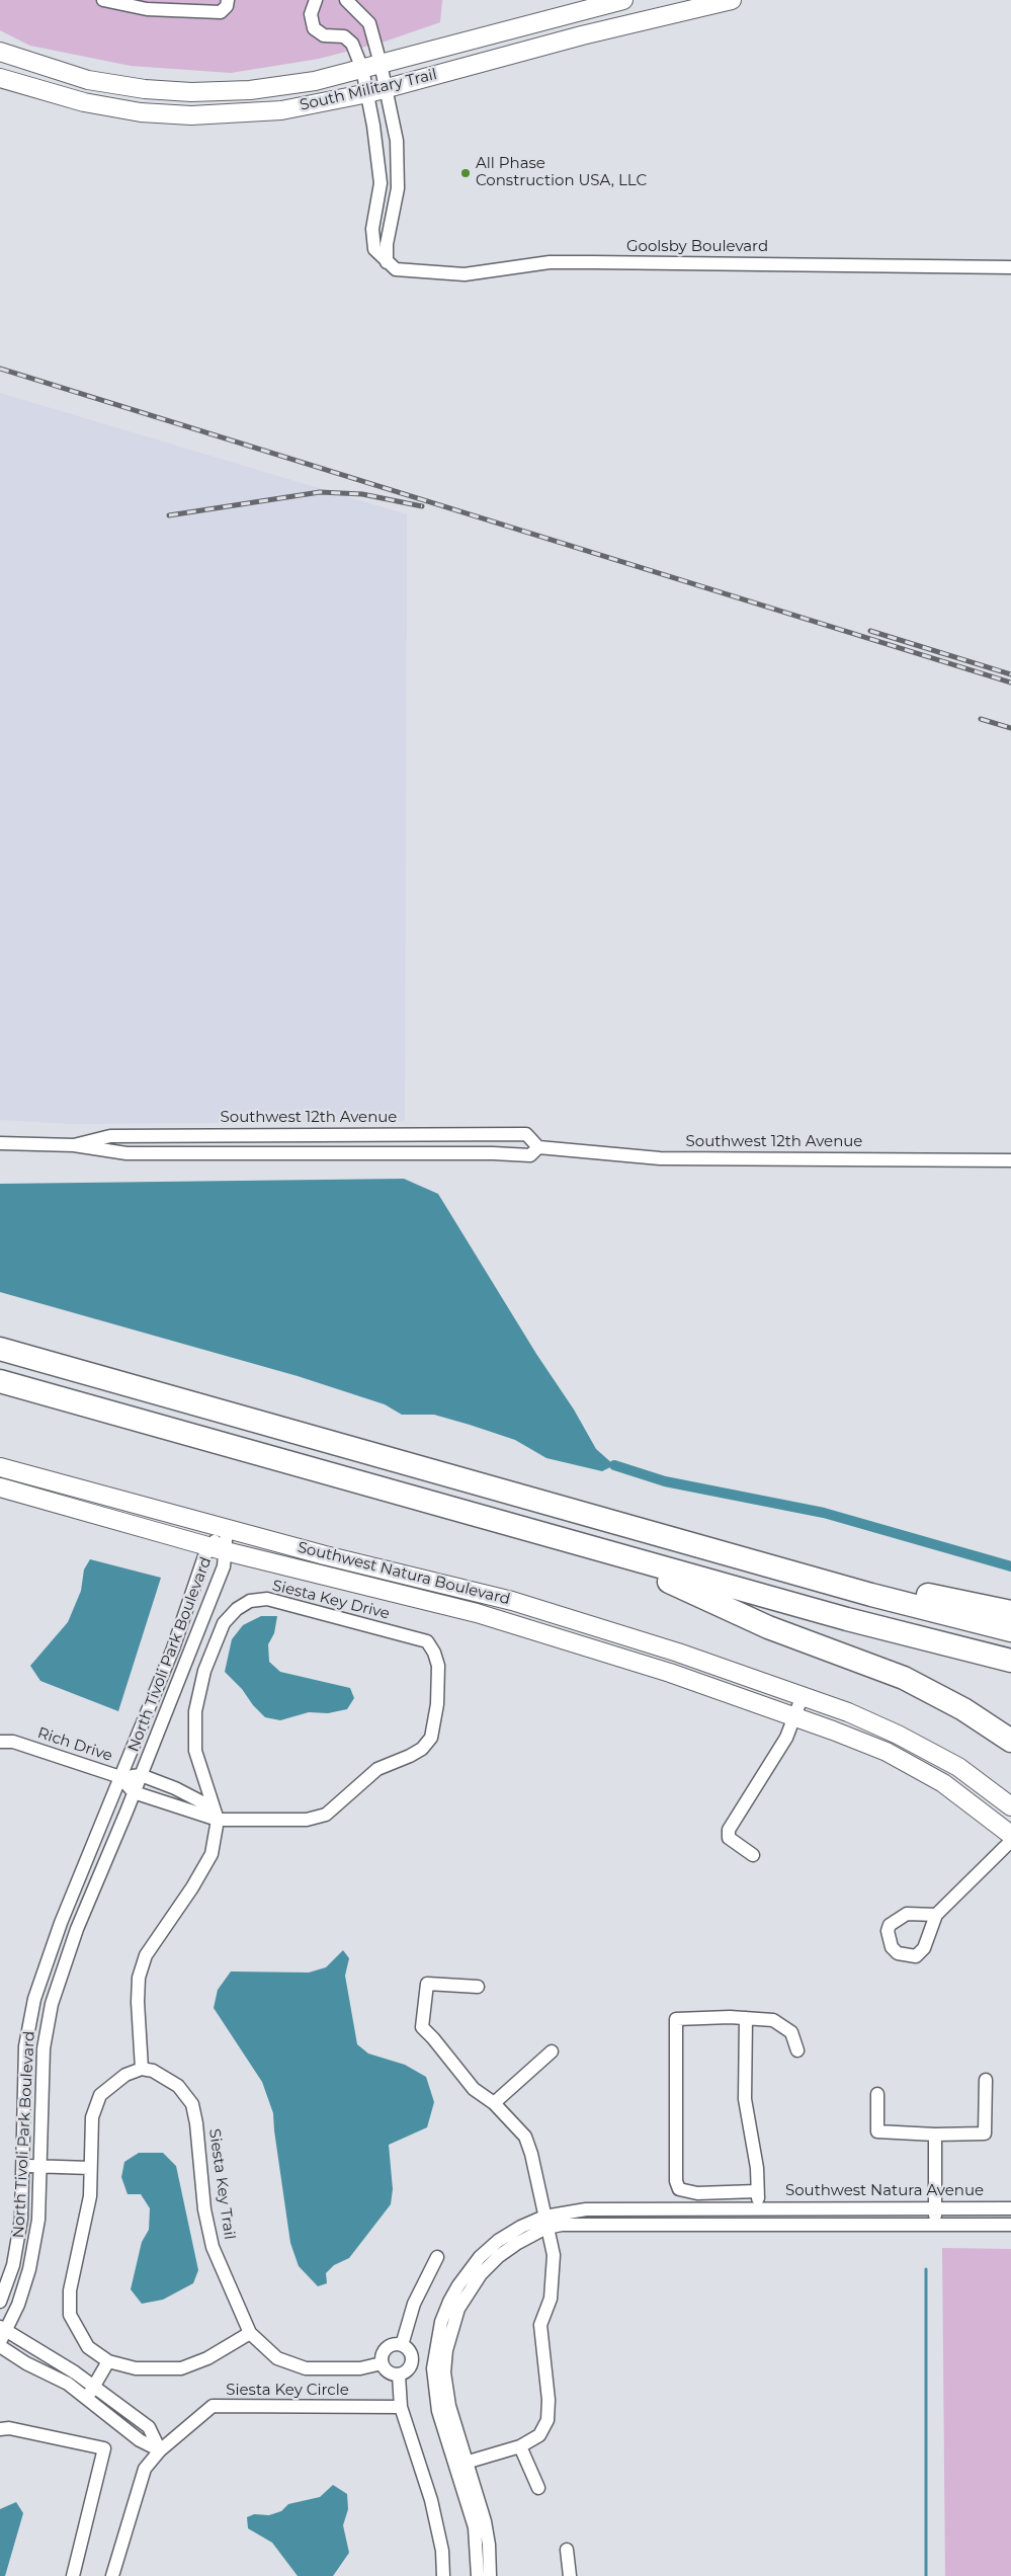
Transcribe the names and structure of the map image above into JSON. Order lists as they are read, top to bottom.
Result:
{
  "streets": {
    "street": [
      "South Military Trail",
      "Goolsby Boulevard",
      "Southwest 12th Avenue",
      "Southwest Natura Boulevard",
      "Siesta Key Drive",
      "North Tivoli Park Boulevard",
      "Rich Drive",
      "Siesta Key Trail",
      "Southwest Natura Avenue",
      "Siesta Key Circle"
    ]
  },
  "crossings": [
    ["Southwest Natura Boulevard", "North Tivoli Park Boulevard"],
    ["Siesta Key Drive", "Siesta Key Trail"],
    ["North Tivoli Park Boulevard", "Rich Drive"]
  ],
  "places": ["All Phase Construction USA, LLC"]
}
